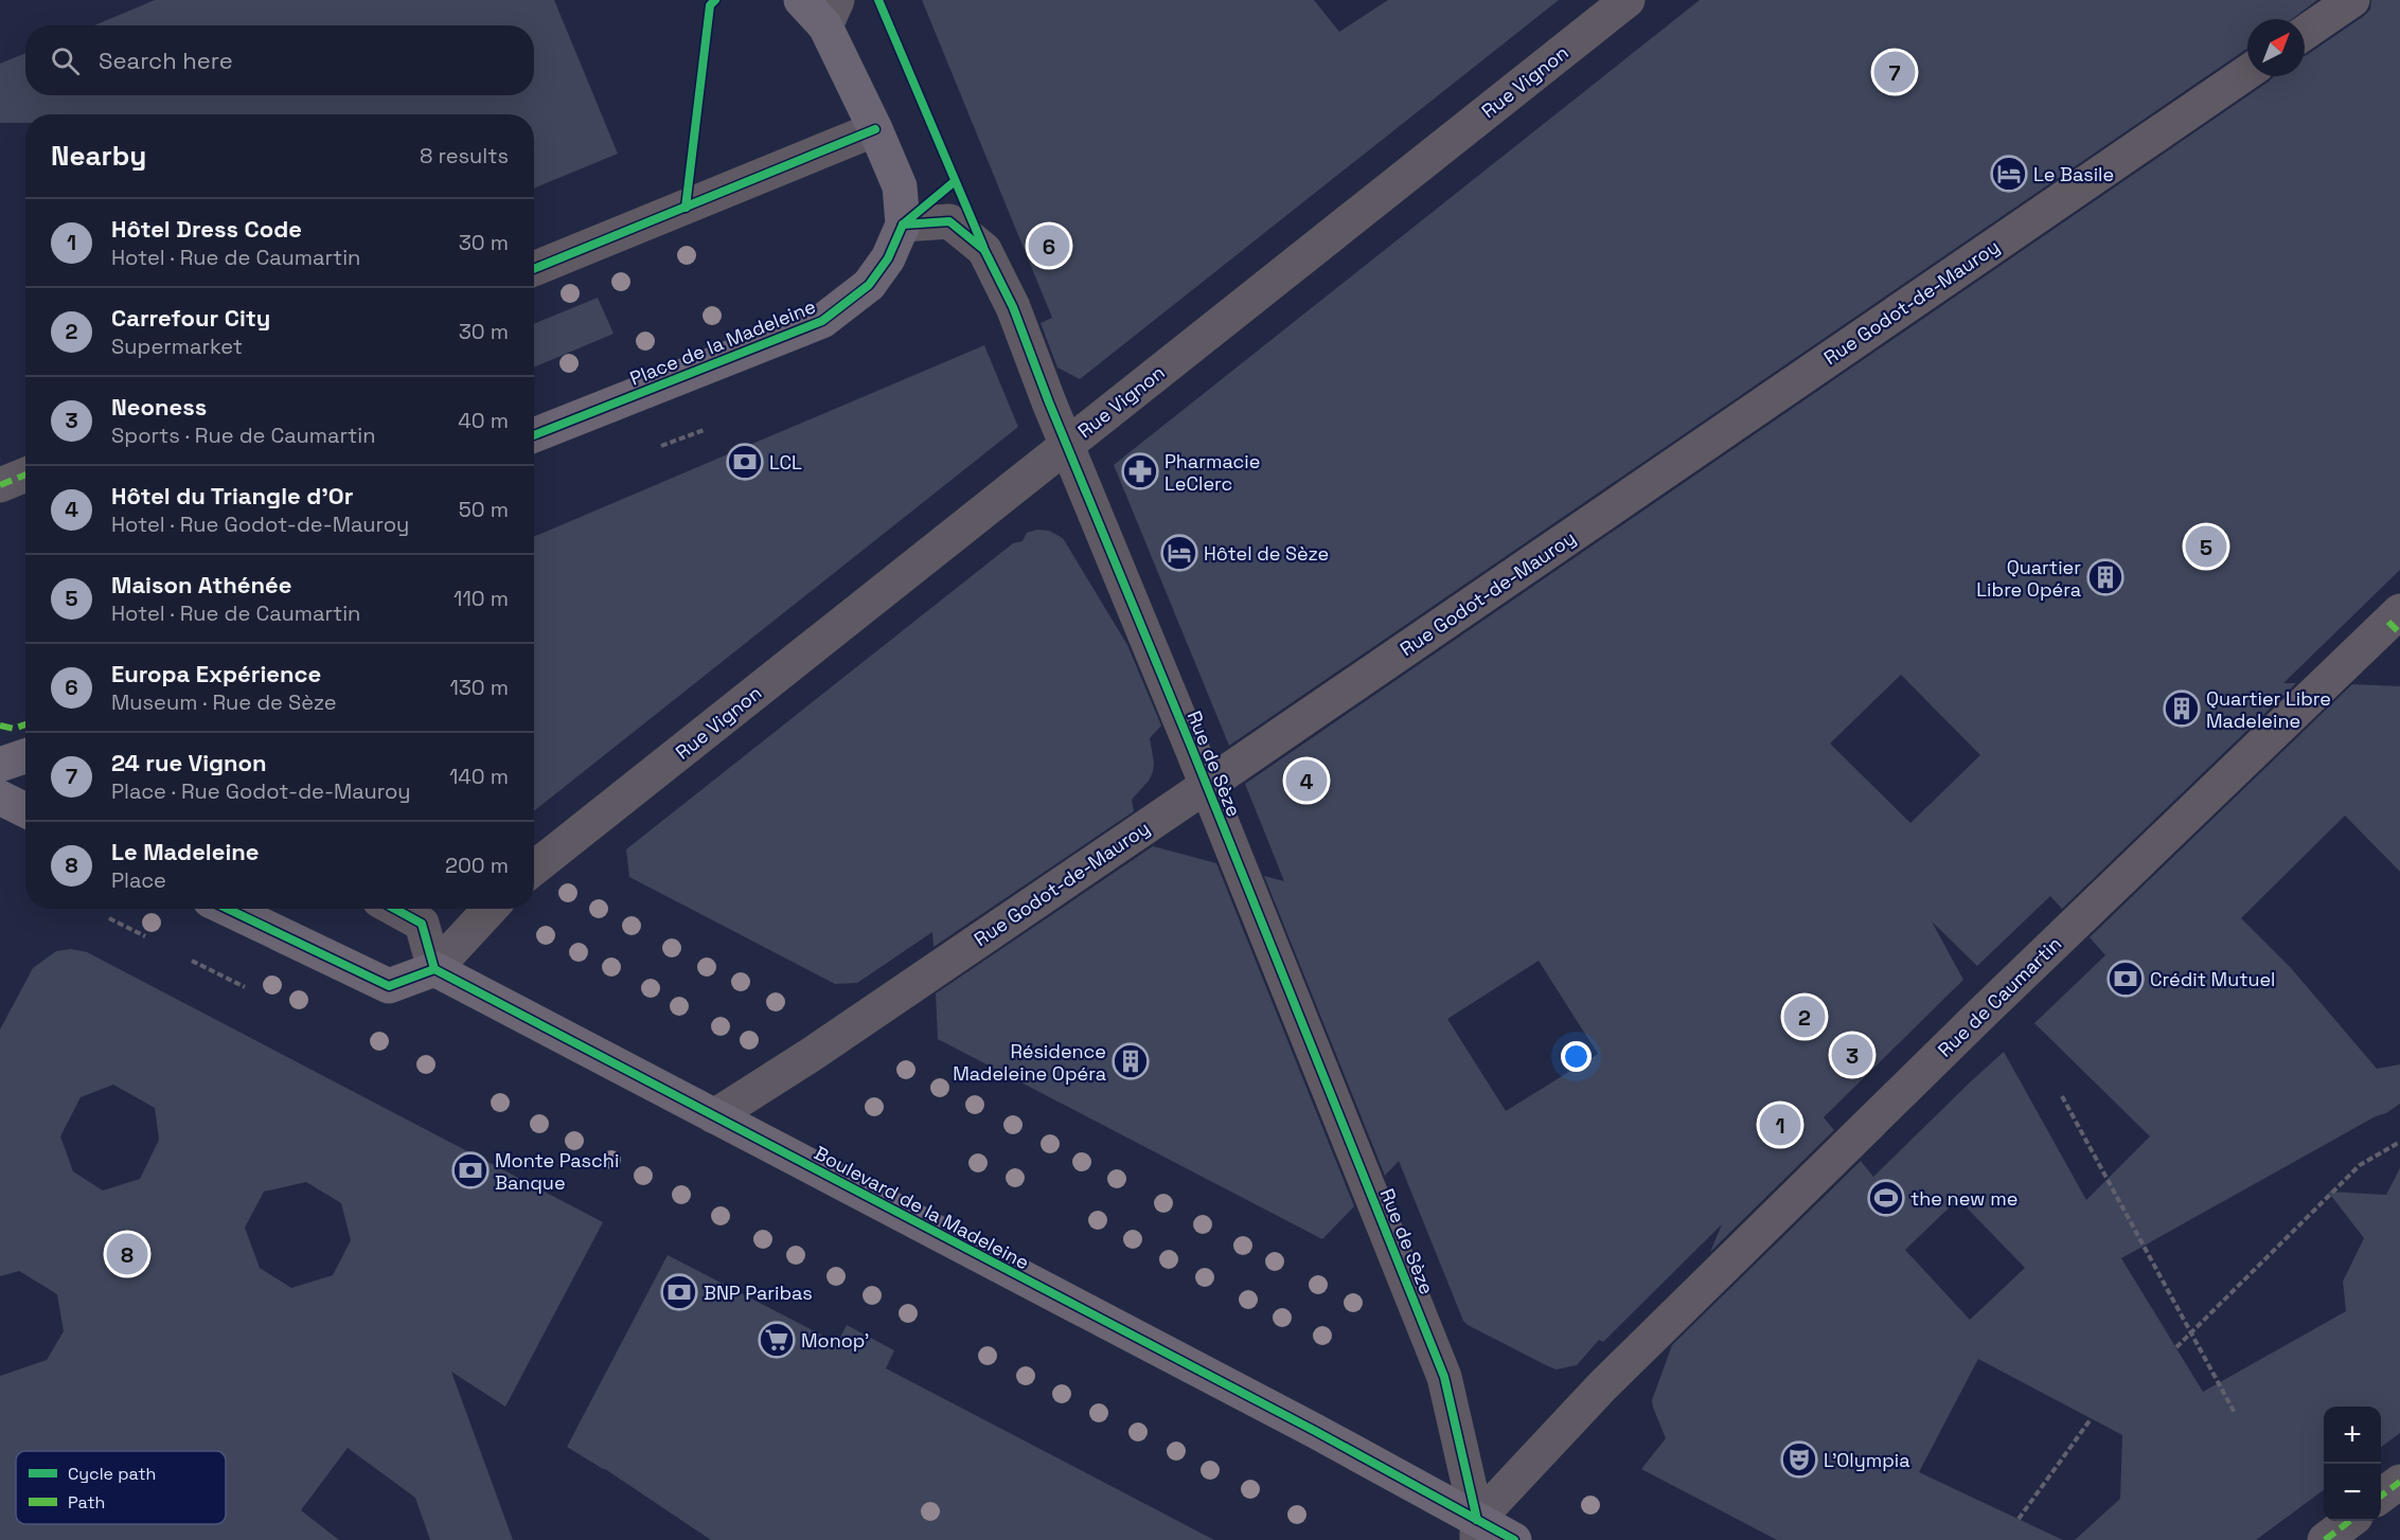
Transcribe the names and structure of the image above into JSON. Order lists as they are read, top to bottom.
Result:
{
  "streets": {
    "main road": ["Place de la Madeleine", "Boulevard de la Madeleine"],
    "street": [
      "Rue Vignon",
      "Rue Godot-de-Mauroy",
      "Rue de Sèze",
      "Rue de Caumartin"
    ]
  },
  "crossings": [
    ["Rue Vignon", "Rue de Sèze"],
    ["Rue Godot-de-Mauroy", "Rue de Sèze"],
    ["Rue Godot-de-Mauroy", "Boulevard de la Madeleine"],
    ["Place de la Madeleine", "Rue de Sèze"],
    ["Rue de Sèze", "Rue de Caumartin"],
    ["Rue de Sèze", "Boulevard de la Madeleine"],
    ["Rue de Caumartin", "Boulevard de la Madeleine"]
  ],
  "places": {
    "hotel": ["Le Basile", "Hôtel de Sèze"],
    "bank": [
      "LCL",
      "Crédit Mutuel",
      "Monte Paschi Banque",
      "BNP Paribas"
    ],
    "pharmacy": ["Pharmacie LeClerc"],
    "building": ["Quartier Libre Opéra", "Quartier Libre Madeleine", "Résidence Madeleine Opéra"],
    "sports": ["the new me"],
    "supermarket": ["Monop'"],
    "theatre": ["L'Olympia"]
  },
  "legend": ["Cycle path", "Path"],
  "north": "top right",
  "page": {
    "search": "Search here",
    "pins": [
      "7",
      "6",
      "5",
      "4",
      "2",
      "3",
      "1",
      "8"
    ],
    "heading": ["Nearby", "8 results"],
    "list": [
      {
        "mark": "1",
        "name": "Hôtel Dress Code",
        "note": "Hotel · Rue de Caumartin",
        "value": "30 m"
      },
      {
        "mark": "2",
        "name": "Carrefour City",
        "note": "Supermarket",
        "value": "30 m"
      },
      {
        "mark": "3",
        "name": "Neoness",
        "note": "Sports · Rue de Caumartin",
        "value": "40 m"
      },
      {
        "mark": "4",
        "name": "Hôtel du Triangle d'Or",
        "note": "Hotel · Rue Godot-de-Mauroy",
        "value": "50 m"
      },
      {
        "mark": "5",
        "name": "Maison Athénée",
        "note": "Hotel · Rue de Caumartin",
        "value": "110 m"
      },
      {
        "mark": "6",
        "name": "Europa Expérience",
        "note": "Museum · Rue de Sèze",
        "value": "130 m"
      },
      {
        "mark": "7",
        "name": "24 rue Vignon",
        "note": "Place · Rue Godot-de-Mauroy",
        "value": "140 m"
      },
      {
        "mark": "8",
        "name": "Le Madeleine",
        "note": "Place",
        "value": "200 m"
      }
    ],
    "map_buttons": ["+", "−"]
  }
}
